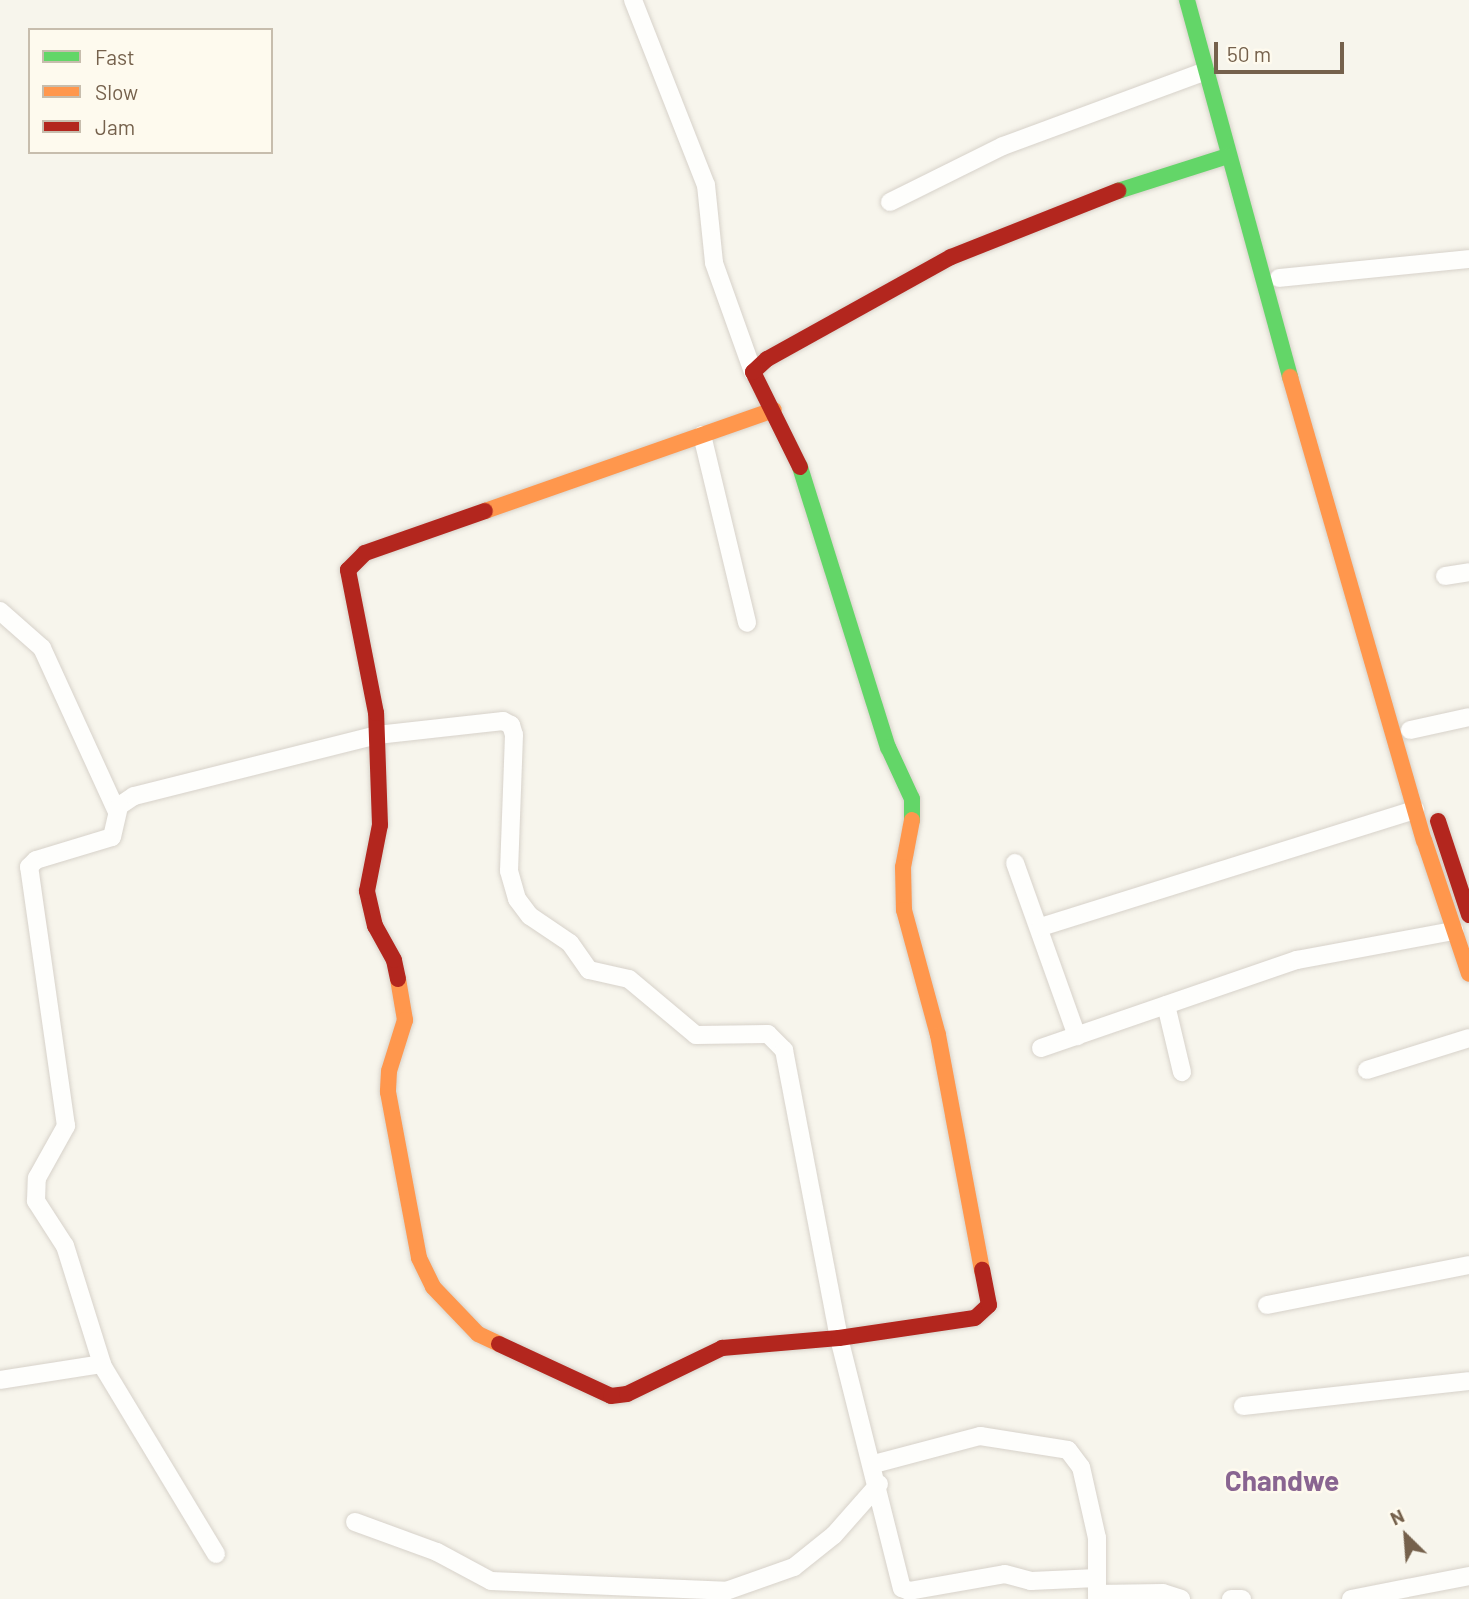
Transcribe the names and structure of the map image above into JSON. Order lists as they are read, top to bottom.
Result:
{
  "districts": ["Chandwe"],
  "legend": ["Fast", "Slow", "Jam"],
  "scale_bar": "50 m",
  "north": "top left"
}
